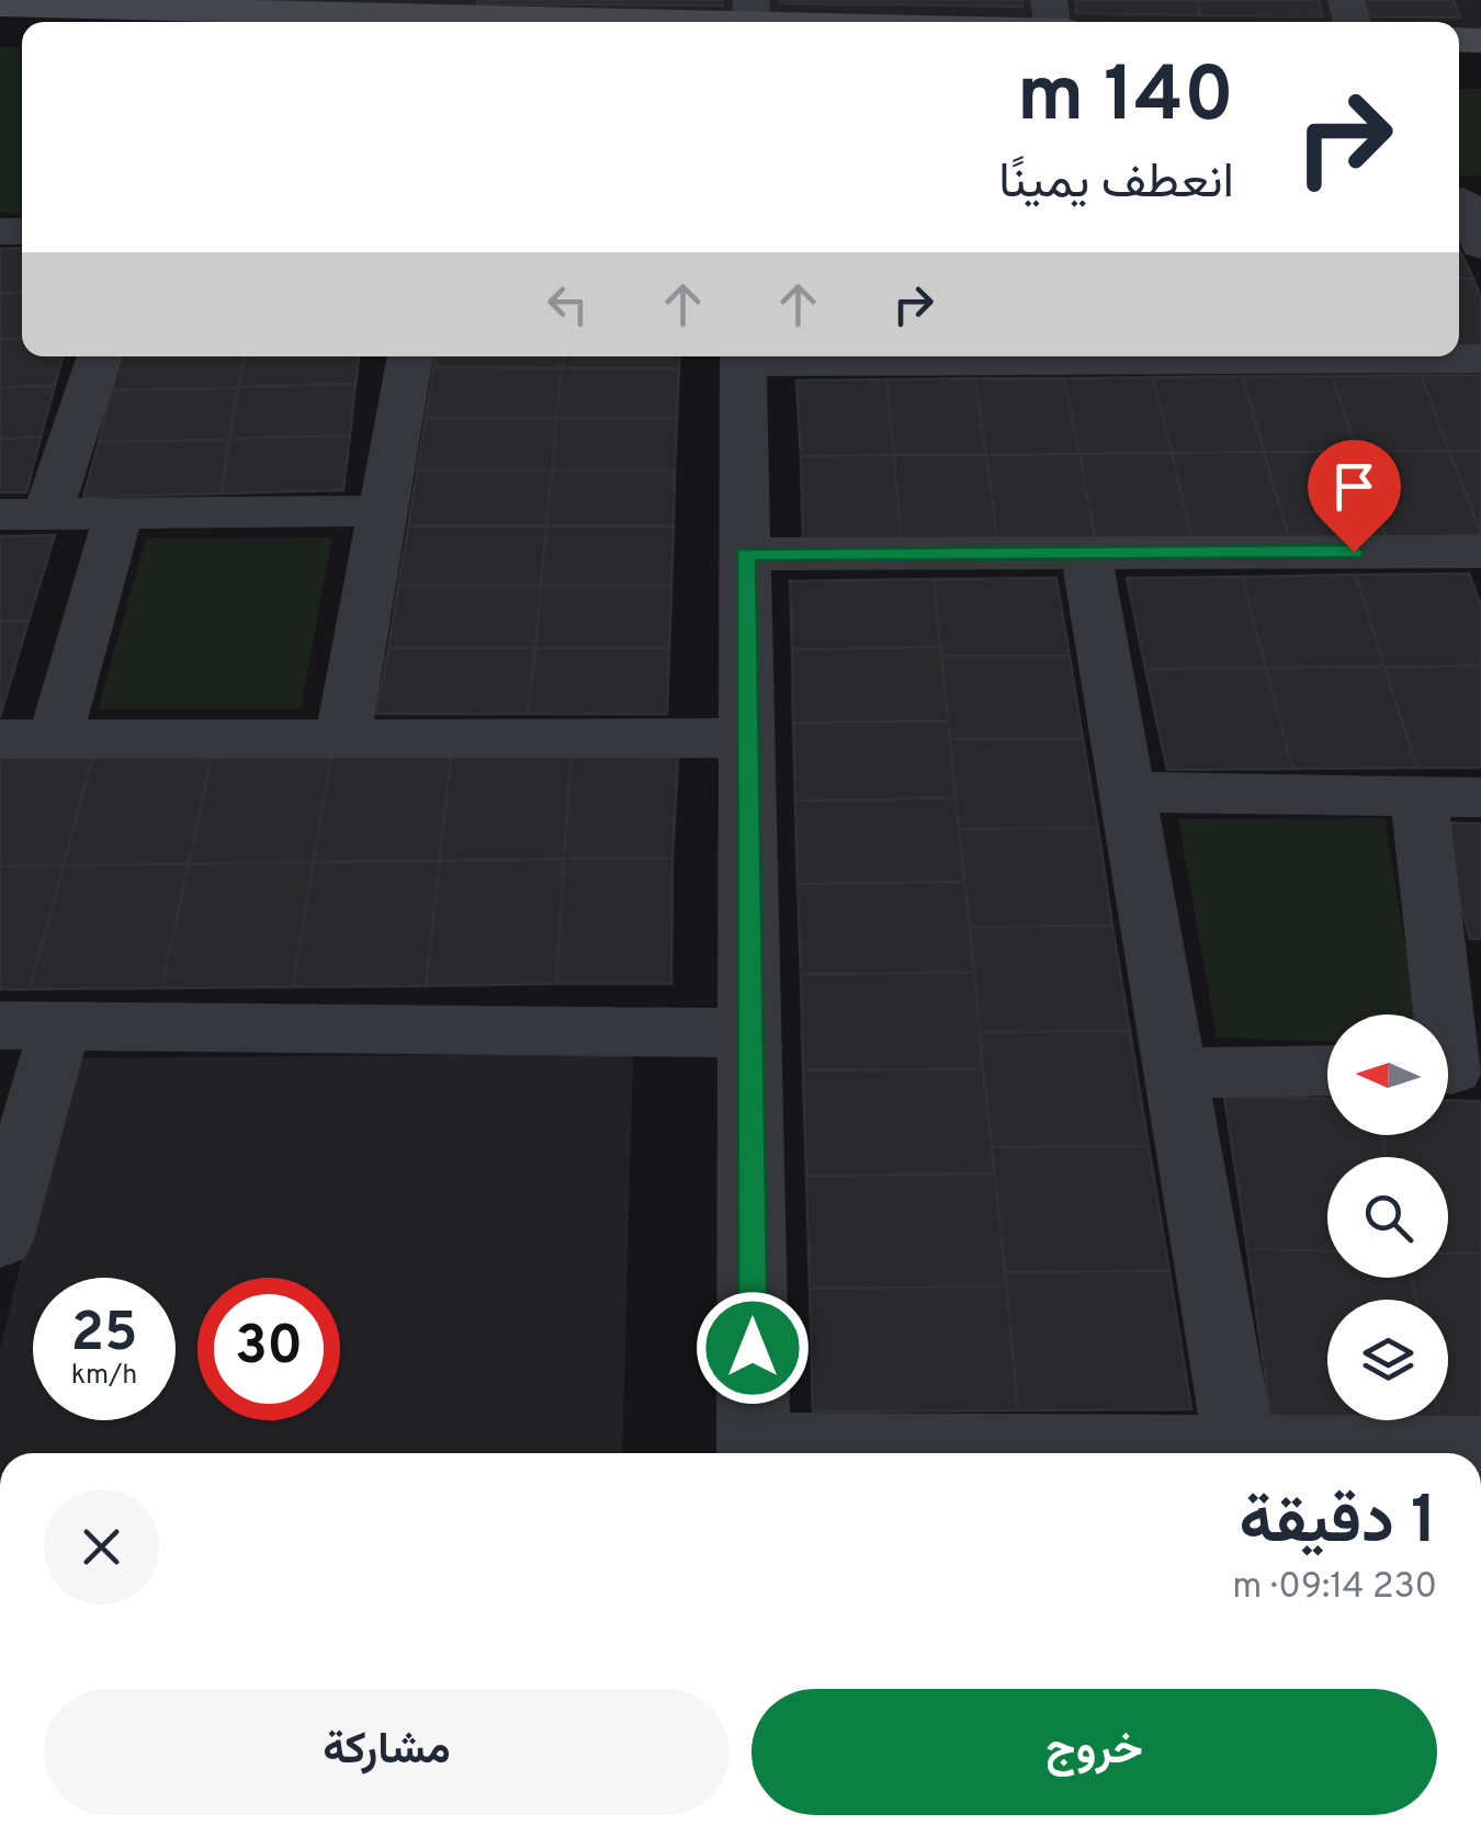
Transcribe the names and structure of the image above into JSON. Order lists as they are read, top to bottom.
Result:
{
  "north": "left",
  "page": {
    "turn": ["140 m", "انعطف يمينًا"],
    "speed": "25 km/h",
    "limit": "30",
    "heading": ["1 دقيقة", "230 m · 09:14"],
    "buttons": ["خروج", "مشاركة"]
  }
}
